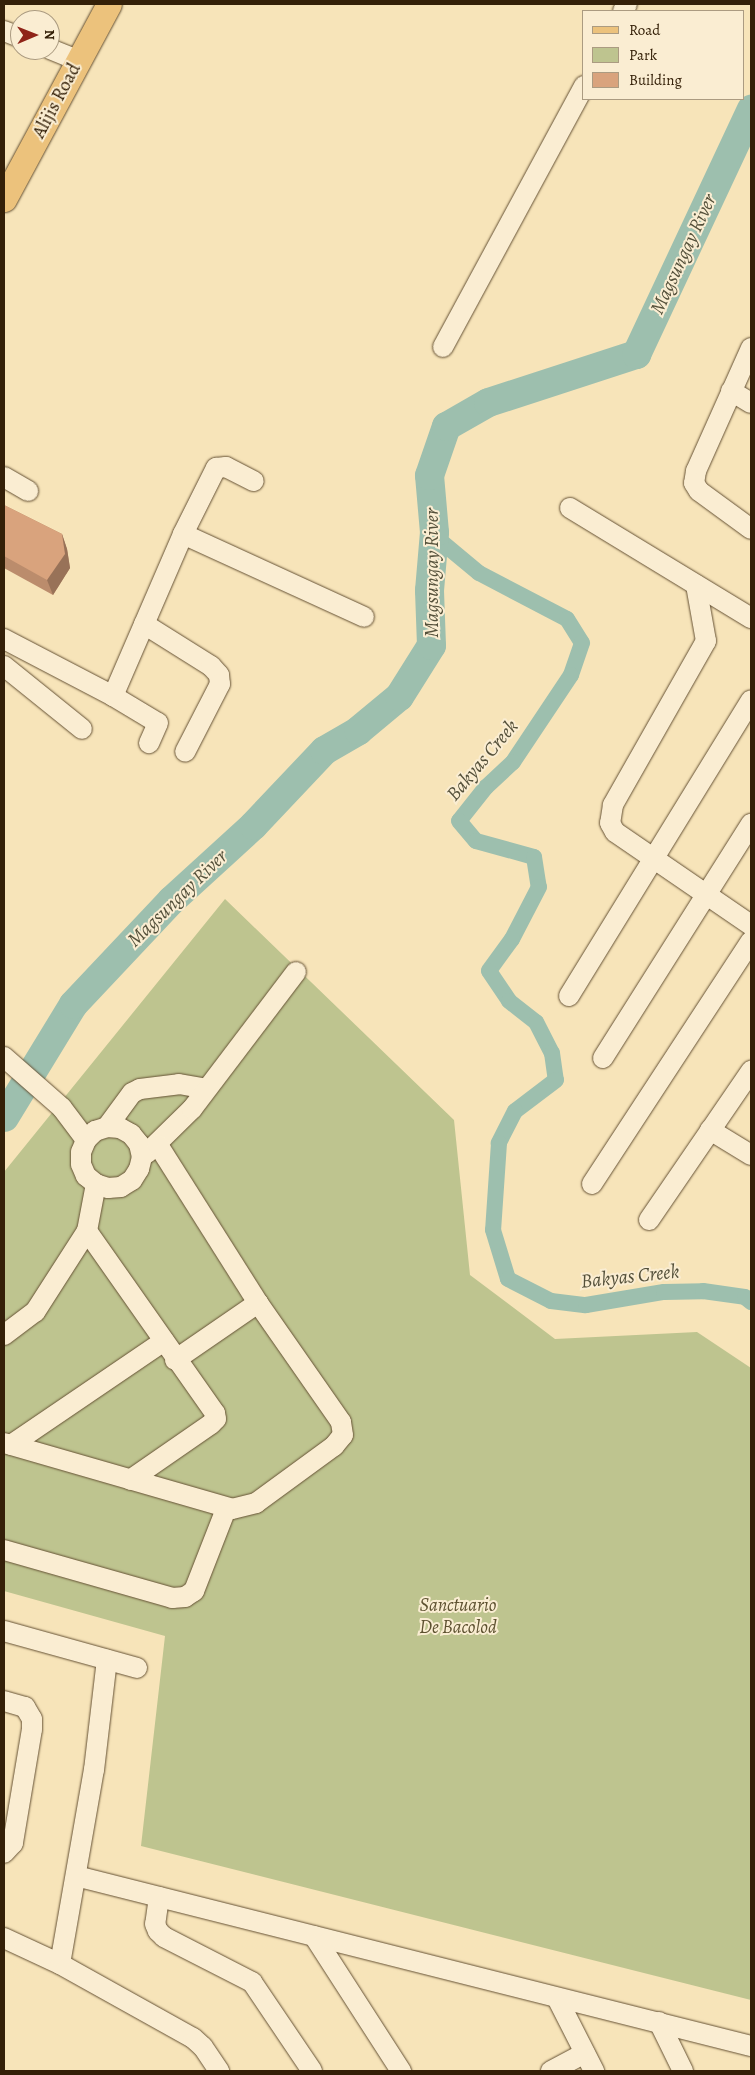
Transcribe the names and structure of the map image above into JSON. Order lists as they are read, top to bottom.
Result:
{
  "streets": {
    "main road": ["Alijis Road"]
  },
  "water": ["Magsungay River", "Bakyas Creek"],
  "parks": ["Sanctuario De Bacolod"],
  "legend": ["Road", "Park", "Building"],
  "north": "right"
}
